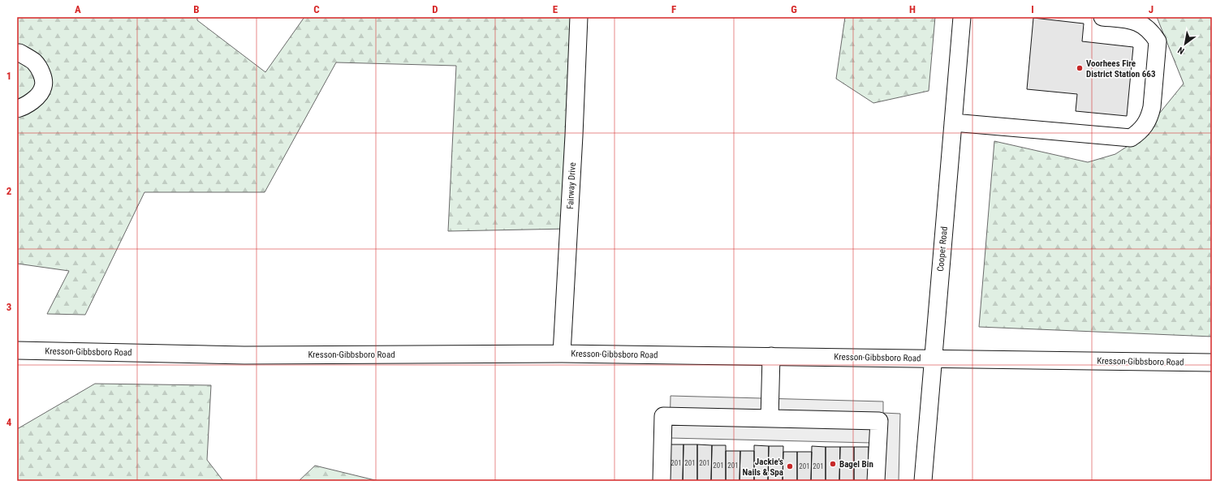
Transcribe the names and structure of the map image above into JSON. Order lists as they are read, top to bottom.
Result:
{
  "streets": {
    "street": ["Fairway Drive", "Cooper Road", "Kresson-Gibbsboro Road"]
  },
  "crossings": [
    ["Fairway Drive", "Kresson-Gibbsboro Road"],
    ["Cooper Road", "Kresson-Gibbsboro Road"]
  ],
  "places": ["Voorhees Fire District Station 663", "Bagel Bin", "Jackie's Nails & Spa"],
  "house_numbers": [
    "201",
    "201",
    "201",
    "201",
    "201",
    "201",
    "201"
  ],
  "north": "bottom left",
  "grid": {
    "columns": [
      "A",
      "B",
      "C",
      "D",
      "E",
      "F",
      "G",
      "H",
      "I",
      "J"
    ],
    "rows": [
      "1",
      "2",
      "3",
      "4"
    ]
  }
}
